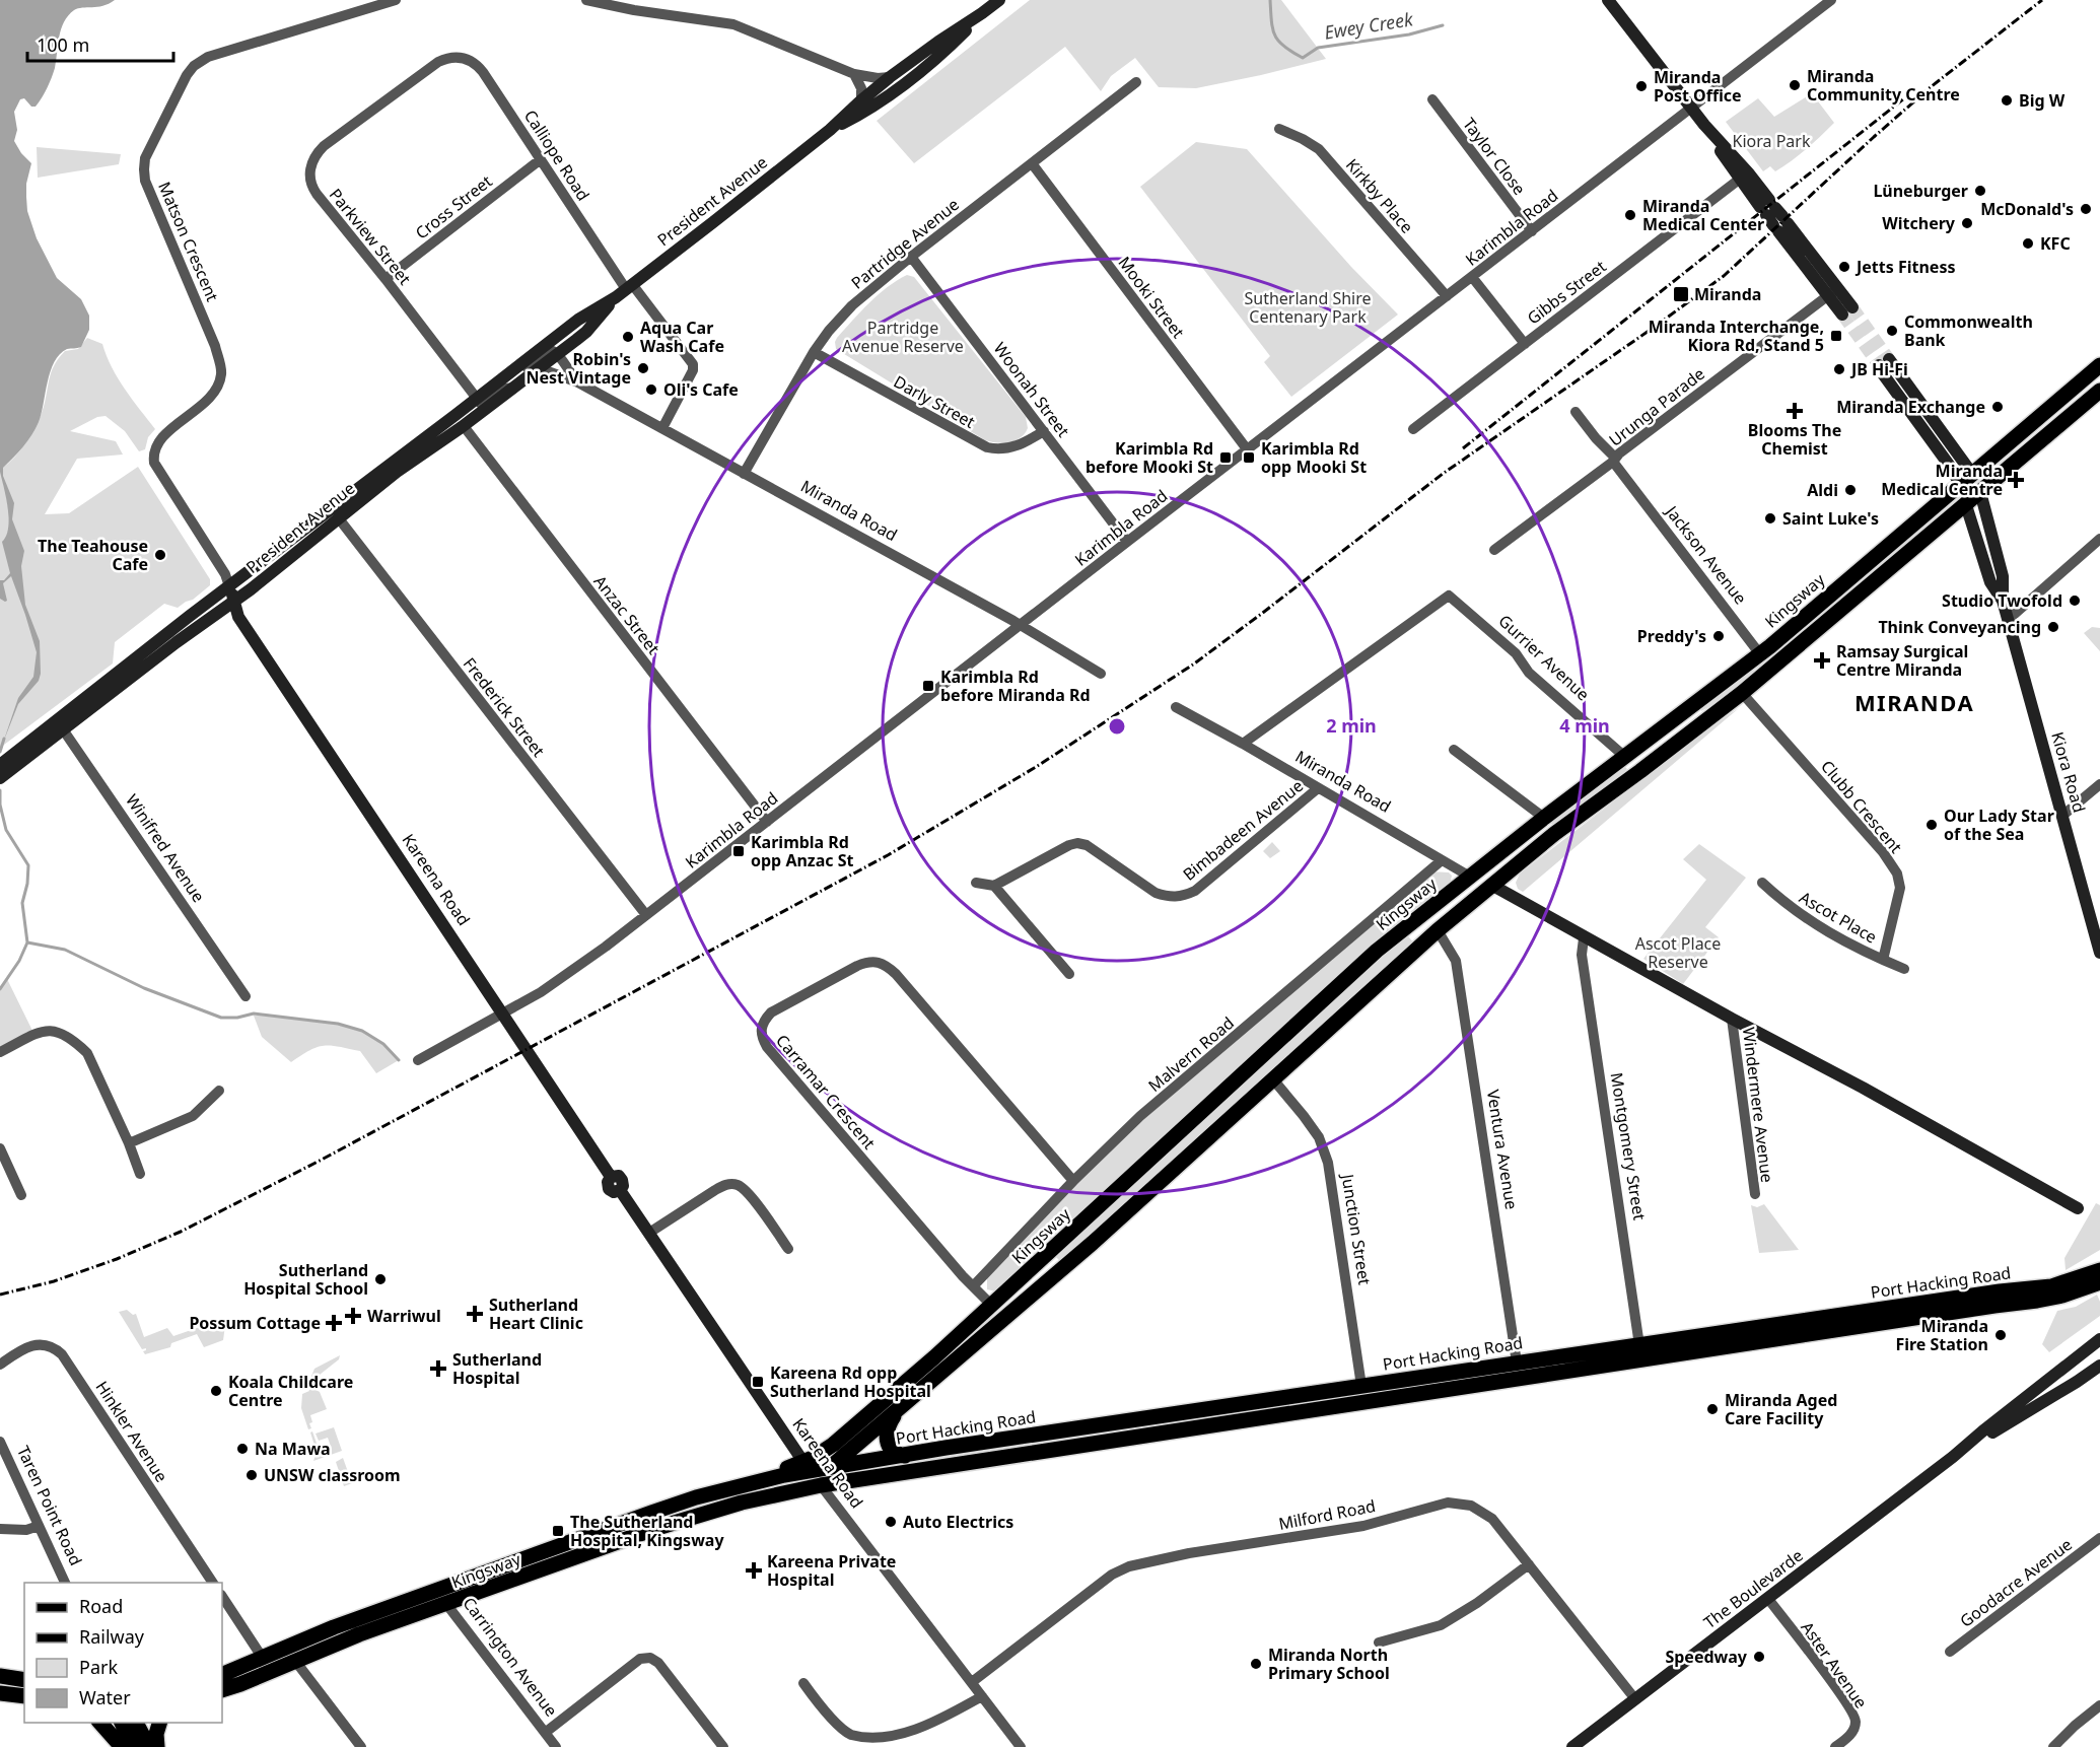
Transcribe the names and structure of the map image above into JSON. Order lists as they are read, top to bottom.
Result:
{
  "streets": {
    "main road": [
      "President Avenue",
      "Matson Crescent",
      "Miranda Road",
      "Jackson Avenue",
      "Kingsway",
      "Gurrier Avenue",
      "Kiora Road",
      "Kareena Road",
      "Port Hacking Road",
      "The Boulevarde",
      "Carrington Avenue"
    ],
    "street": [
      "Calliope Road",
      "Taylor Close",
      "Kirkby Place",
      "Cross Street",
      "Karimbla Road",
      "Parkview Street",
      "Partridge Avenue",
      "Gibbs Street",
      "Mooki Street",
      "Woonah Street",
      "Darly Street",
      "Urunga Parade",
      "Anzac Street",
      "Frederick Street",
      "Clubb Crescent",
      "Bimbadeen Avenue",
      "Winifred Avenue",
      "Ascot Place",
      "Malvern Road",
      "Carramar Crescent",
      "Windermere Avenue",
      "Montgomery Street",
      "Ventura Avenue",
      "Junction Street",
      "Hinkler Avenue",
      "Taren Point Road",
      "Milford Road",
      "Goodacre Avenue",
      "Aster Avenue"
    ]
  },
  "crossings": [
    ["Calliope Road", "President Avenue"],
    ["Calliope Road", "Cross Street"],
    ["Calliope Road", "Parkview Street"],
    ["Calliope Road", "Miranda Road"],
    ["Taylor Close", "Karimbla Road"],
    ["Kirkby Place", "Karimbla Road"],
    ["President Avenue", "Parkview Street"],
    ["President Avenue", "Matson Crescent"],
    ["President Avenue", "Miranda Road"],
    ["President Avenue", "Anzac Street"],
    ["President Avenue", "Frederick Street"],
    ["President Avenue", "Winifred Avenue"],
    ["President Avenue", "Kareena Road"],
    ["Cross Street", "Parkview Street"],
    ["Karimbla Road", "Mooki Street"],
    ["Karimbla Road", "Woonah Street"],
    ["Karimbla Road", "Miranda Road"],
    ["Karimbla Road", "Anzac Street"],
    ["Karimbla Road", "Frederick Street"],
    ["Karimbla Road", "Kareena Road"],
    ["Matson Crescent", "Kareena Road"],
    ["Partridge Avenue", "Mooki Street"],
    ["Partridge Avenue", "Woonah Street"],
    ["Partridge Avenue", "Darly Street"],
    ["Partridge Avenue", "Miranda Road"],
    ["Woonah Street", "Darly Street"],
    ["Urunga Parade", "Jackson Avenue"],
    ["Miranda Road", "Kingsway"],
    ["Miranda Road", "Gurrier Avenue"],
    ["Miranda Road", "Bimbadeen Avenue"],
    ["Miranda Road", "Malvern Road"],
    ["Jackson Avenue", "Kingsway"],
    ["Kingsway", "Gurrier Avenue"],
    ["Kingsway", "Kiora Road"],
    ["Kingsway", "Kareena Road"],
    ["Kingsway", "Carramar Crescent"],
    ["Kingsway", "Port Hacking Road"],
    ["Kingsway", "Carrington Avenue"],
    ["Clubb Crescent", "Ascot Place"],
    ["Kareena Road", "Port Hacking Road"],
    ["Kareena Road", "Milford Road"],
    ["Malvern Road", "Carramar Crescent"],
    ["Montgomery Street", "Port Hacking Road"],
    ["Ventura Avenue", "Port Hacking Road"],
    ["Junction Street", "Port Hacking Road"],
    ["Milford Road", "The Boulevarde"],
    ["The Boulevarde", "Aster Avenue"]
  ],
  "districts": ["MIRANDA"],
  "water": ["Ewey Creek"],
  "parks": [
    "Kiora Park",
    "Sutherland Shire Centenary Park",
    "Partridge Avenue Reserve",
    "Ascot Place Reserve"
  ],
  "places": {
    "other": [
      "Miranda Community Centre",
      "Miranda Post Office",
      "Big W",
      "Lüneburger",
      "McDonald's",
      "Miranda Medical Center",
      "Witchery",
      "KFC",
      "Jetts Fitness",
      "Commonwealth Bank",
      "Aqua Car Wash Cafe",
      "Robin's Nest Vintage",
      "JB Hi-Fi",
      "Oli's Cafe",
      "Miranda Exchange",
      "Aldi",
      "Saint Luke's",
      "The Teahouse Cafe",
      "Studio Twofold",
      "Think Conveyancing",
      "Preddy's",
      "Our Lady Star of the Sea",
      "Sutherland Hospital School",
      "Miranda Fire Station",
      "Koala Childcare Centre",
      "Miranda Aged Care Facility",
      "Na Mawa",
      "UNSW classroom",
      "Auto Electrics",
      "Speedway",
      "Miranda North Primary School"
    ],
    "transit": [
      "Miranda",
      "Miranda Interchange, Kiora Rd, Stand 5",
      "Karimbla Rd before Mooki St",
      "Karimbla Rd opp Mooki St",
      "Karimbla Rd before Miranda Rd",
      "Karimbla Rd opp Anzac St",
      "Kareena Rd opp Sutherland Hospital",
      "The Sutherland Hospital, Kingsway"
    ],
    "health": [
      "Blooms The Chemist",
      "Miranda Medical Centre",
      "Ramsay Surgical Centre Miranda",
      "Sutherland Heart Clinic",
      "Warriwul",
      "Possum Cottage",
      "Sutherland Hospital",
      "Kareena Private Hospital"
    ]
  },
  "legend": [
    "Road",
    "Railway",
    "Park",
    "Water"
  ],
  "scale_bar": "100 m",
  "rings": ["2 min", "4 min"]
}
